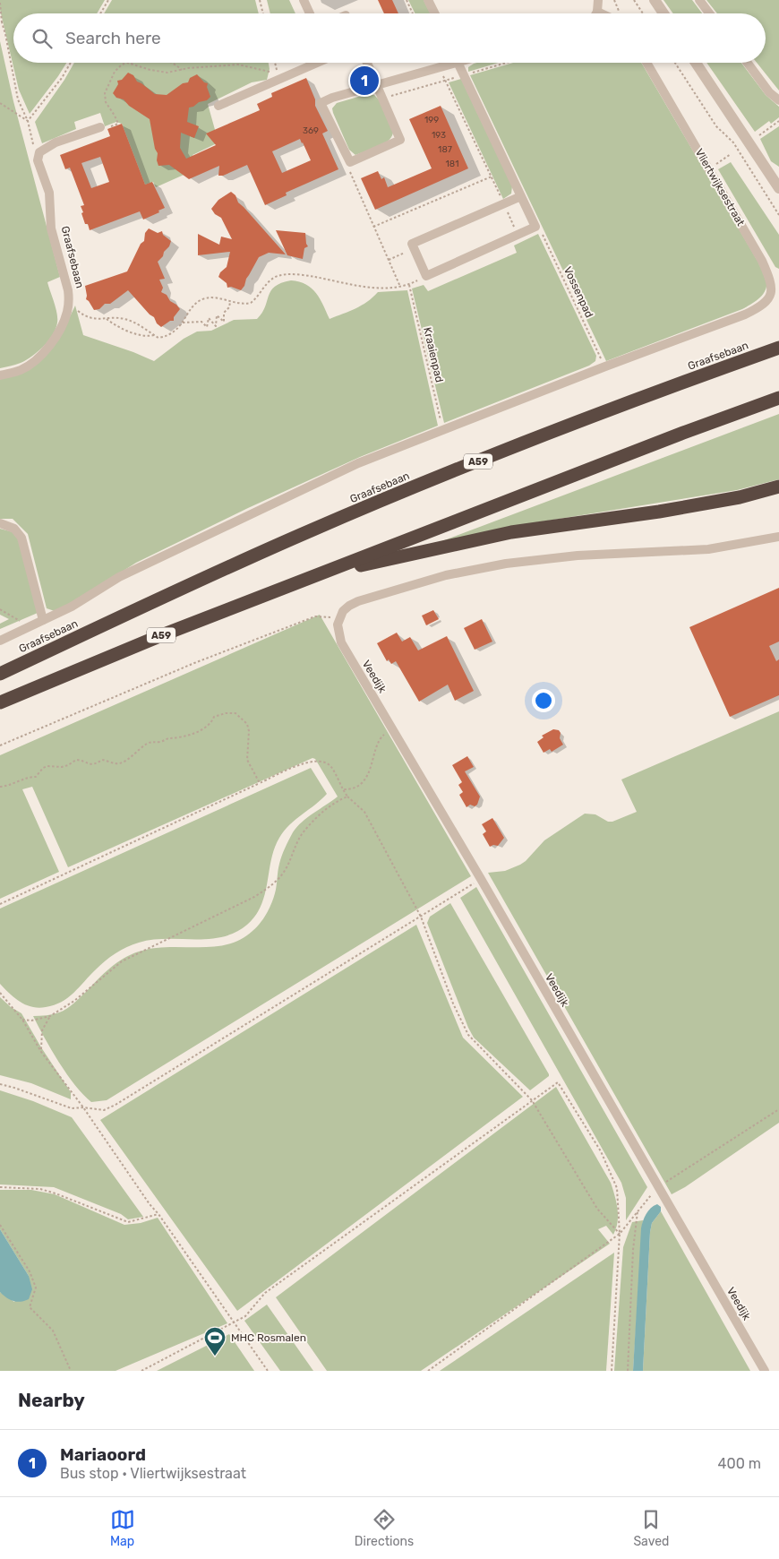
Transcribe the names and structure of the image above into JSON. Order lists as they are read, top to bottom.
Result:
{
  "streets": {
    "highway": ["Graafsebaan", "A59"],
    "street": ["Vliertwijksestraat", "Veedijk"],
    "path": ["Vossenpad", "Kraaienpad"]
  },
  "crossings": [
    ["Vliertwijksestraat", "Graafsebaan"],
    ["Graafsebaan", "Vossenpad"],
    ["Graafsebaan", "Kraaienpad"],
    ["Graafsebaan", "A59"]
  ],
  "places": {
    "sports": ["MHC Rosmalen"]
  },
  "house_numbers": [
    "199",
    "369",
    "193",
    "187",
    "181"
  ],
  "page": {
    "search": "Search here",
    "pins": "1",
    "heading": "Nearby",
    "list": [
      {
        "mark": "1",
        "name": "Mariaoord",
        "note": "Bus stop · Vliertwijksestraat",
        "value": "400 m"
      }
    ],
    "nav": ["Map", "Directions", "Saved"]
  }
}
